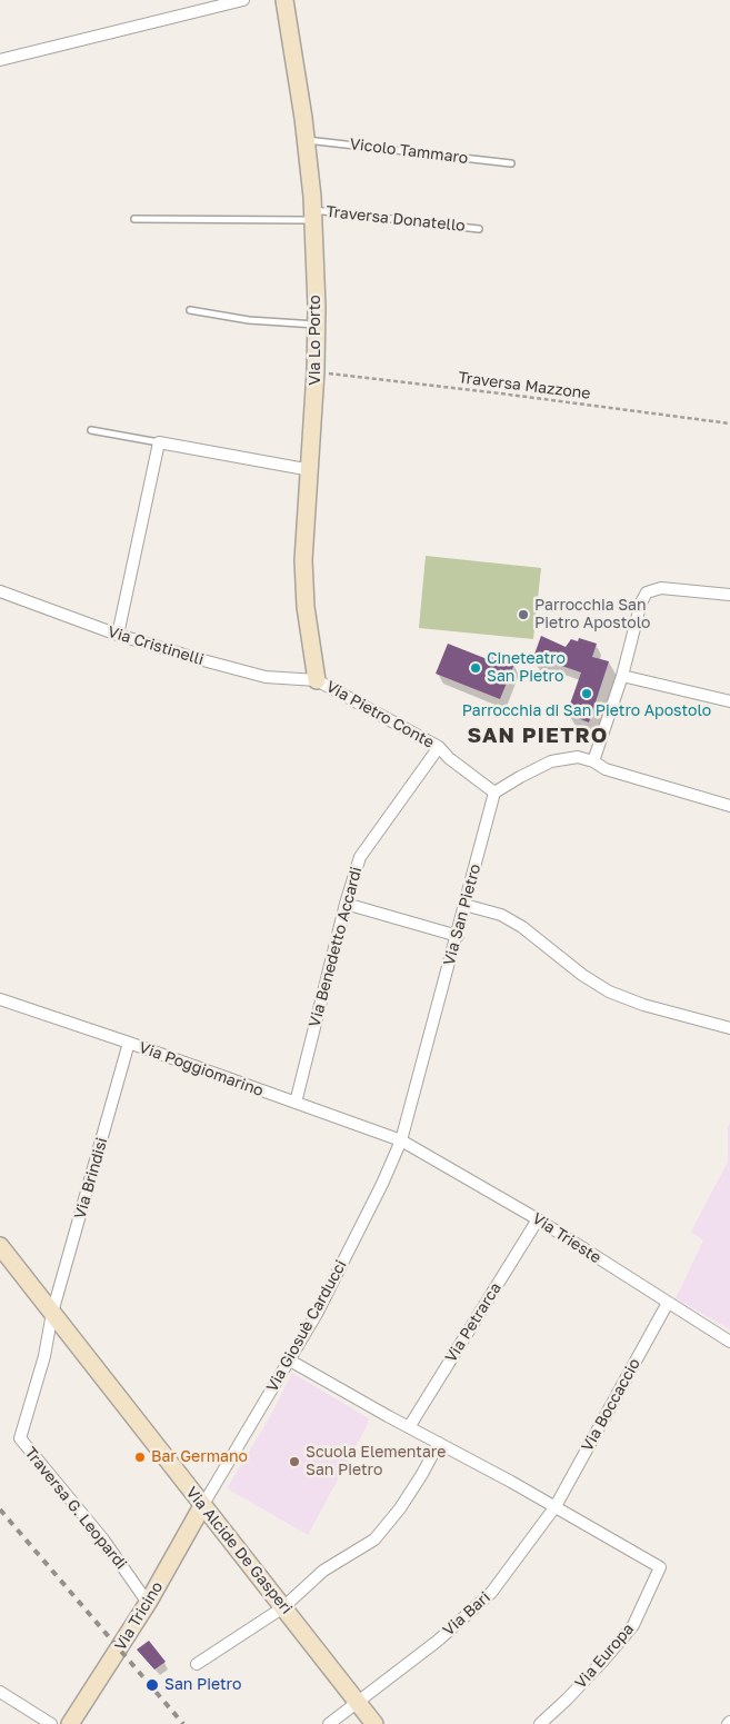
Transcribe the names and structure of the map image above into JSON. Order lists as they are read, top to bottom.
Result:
{
  "streets": {
    "street": [
      "Via Lo Porto",
      "Via Cristinelli",
      "Via Pietro Conte",
      "Via San Pietro",
      "Via Benedetto Accardi",
      "Via Poggiomarino",
      "Via Brindisi",
      "Via Trieste",
      "Via Petrarca",
      "Via Giosuè Carducci",
      "Via Boccaccio",
      "Traversa G. Leopardi",
      "Via Alcide De Gasperi",
      "Via Bari",
      "Via Tricino",
      "Via Europa"
    ],
    "lane": ["Vicolo Tammaro", "Traversa Donatello"],
    "path": ["Traversa Mazzone"]
  },
  "crossings": [
    ["Vicolo Tammaro", "Via Lo Porto"],
    ["Traversa Donatello", "Via Lo Porto"],
    ["Via Lo Porto", "Traversa Mazzone"],
    ["Via Lo Porto", "Via Cristinelli"],
    ["Via Lo Porto", "Via Pietro Conte"],
    ["Via Cristinelli", "Via Pietro Conte"],
    ["Via Pietro Conte", "Via San Pietro"],
    ["Via Pietro Conte", "Via Benedetto Accardi"],
    ["Via San Pietro", "Via Poggiomarino"],
    ["Via San Pietro", "Via Trieste"],
    ["Via San Pietro", "Via Giosuè Carducci"],
    ["Via Benedetto Accardi", "Via Poggiomarino"],
    ["Via Poggiomarino", "Via Brindisi"],
    ["Via Poggiomarino", "Via Trieste"],
    ["Via Poggiomarino", "Via Giosuè Carducci"],
    ["Via Brindisi", "Traversa G. Leopardi"],
    ["Via Brindisi", "Via Alcide De Gasperi"],
    ["Via Trieste", "Via Petrarca"],
    ["Via Trieste", "Via Giosuè Carducci"],
    ["Via Trieste", "Via Boccaccio"],
    ["Via Giosuè Carducci", "Via Alcide De Gasperi"],
    ["Via Giosuè Carducci", "Via Tricino"],
    ["Via Boccaccio", "Via Bari"],
    ["Via Boccaccio", "Via Europa"],
    ["Traversa G. Leopardi", "Via Alcide De Gasperi"],
    ["Traversa G. Leopardi", "Via Tricino"],
    ["Via Alcide De Gasperi", "Via Bari"],
    ["Via Alcide De Gasperi", "Via Tricino"],
    ["Via Bari", "Via Europa"]
  ],
  "districts": ["SAN PIETRO"],
  "places": [
    "Parrocchia San Pietro Apostolo",
    "Cineteatro San Pietro",
    "Parrocchia di San Pietro Apostolo",
    "Bar Germano",
    "Scuola Elementare San Pietro",
    "San Pietro"
  ]
}
